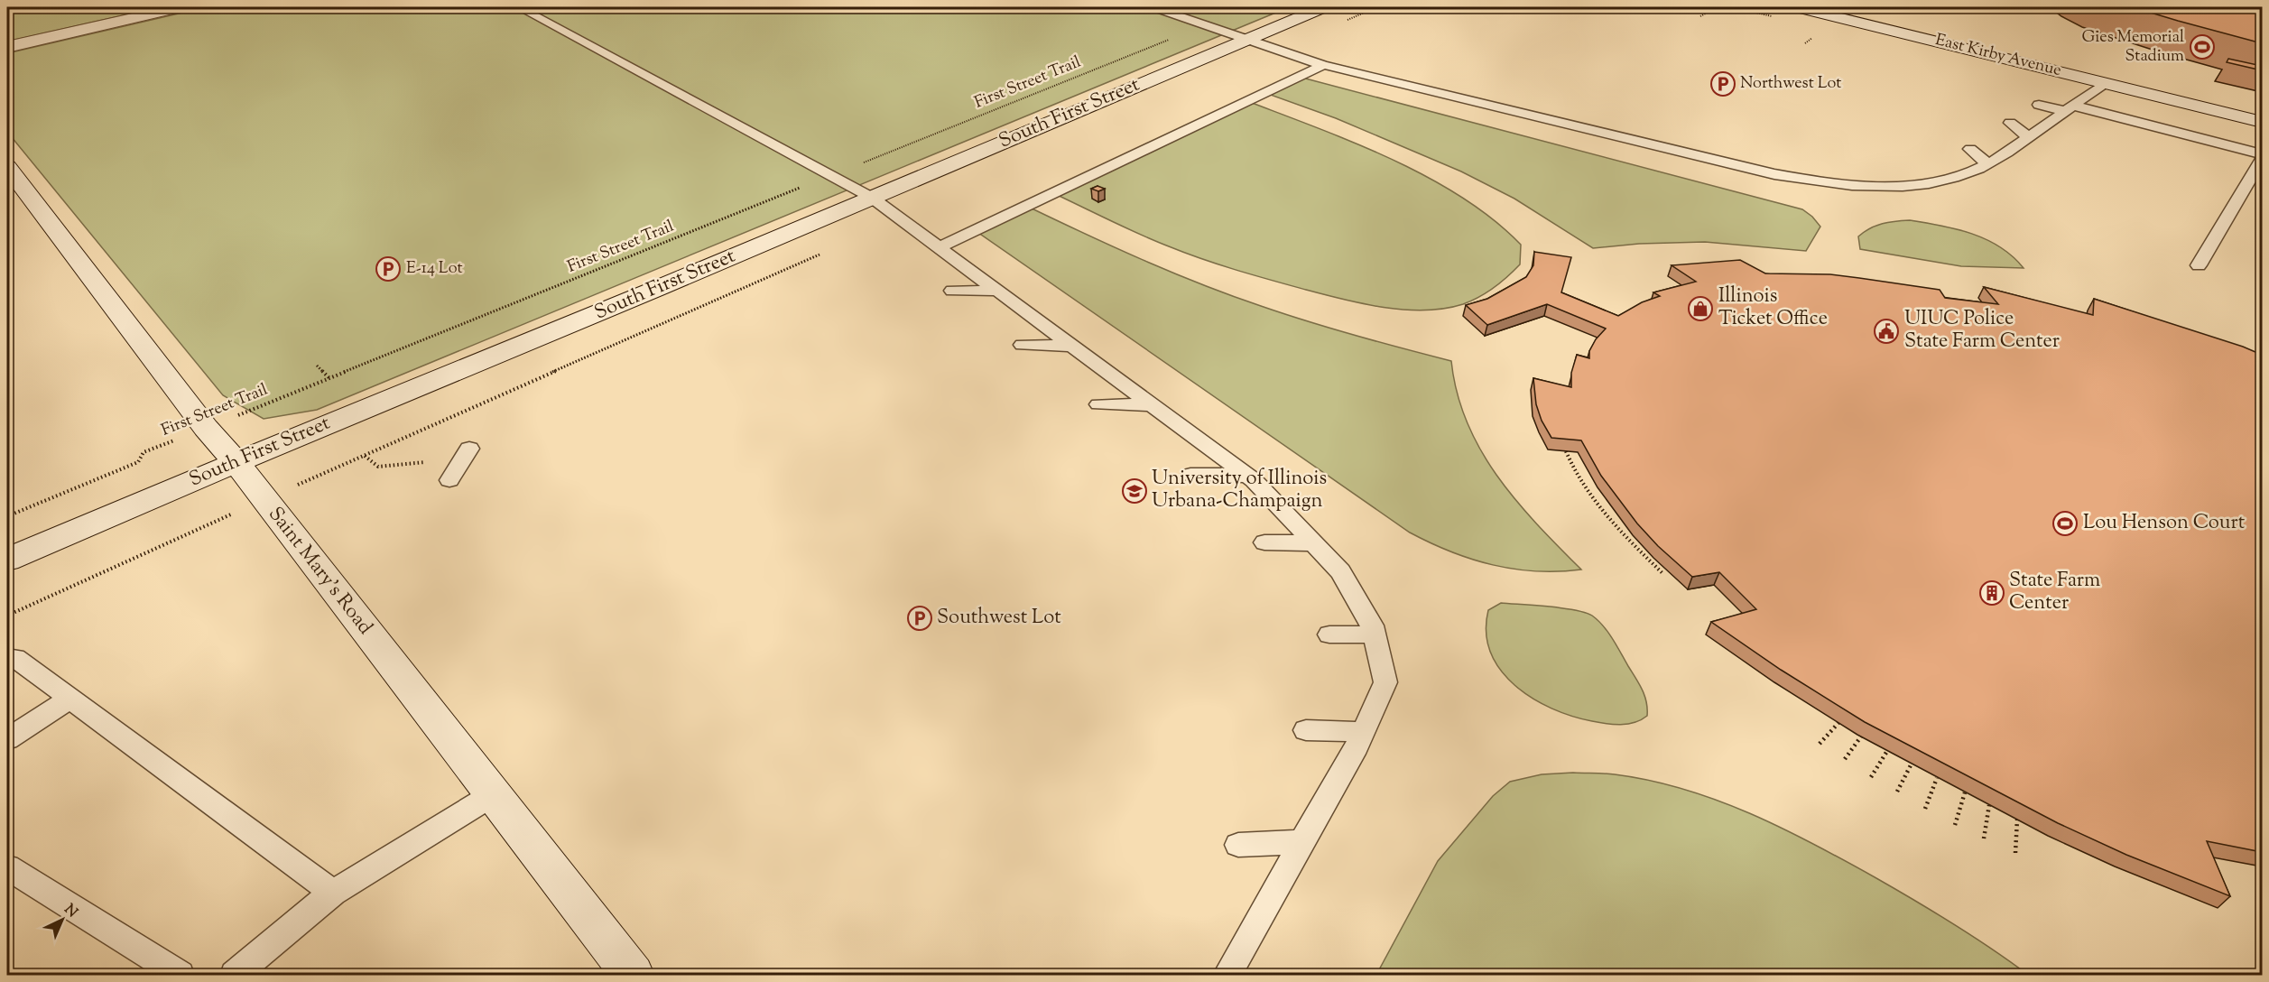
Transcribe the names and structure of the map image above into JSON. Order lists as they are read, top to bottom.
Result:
{
  "streets": {
    "main road": ["East Kirby Avenue", "South First Street", "Saint Mary's Road"],
    "path": ["First Street Trail"]
  },
  "crossings": [
    ["First Street Trail", "Saint Mary's Road"],
    ["South First Street", "Saint Mary's Road"]
  ],
  "places": {
    "sports": ["Gies Memorial Stadium", "Lou Henson Court"],
    "parking": ["Northwest Lot", "E-14 Lot", "Southwest Lot"],
    "shop": ["Illinois Ticket Office"],
    "public building": ["UIUC Police State Farm Center"],
    "school or university": ["University of Illinois Urbana-Champaign"],
    "building": ["State Farm Center"]
  },
  "north": "top right"
}
